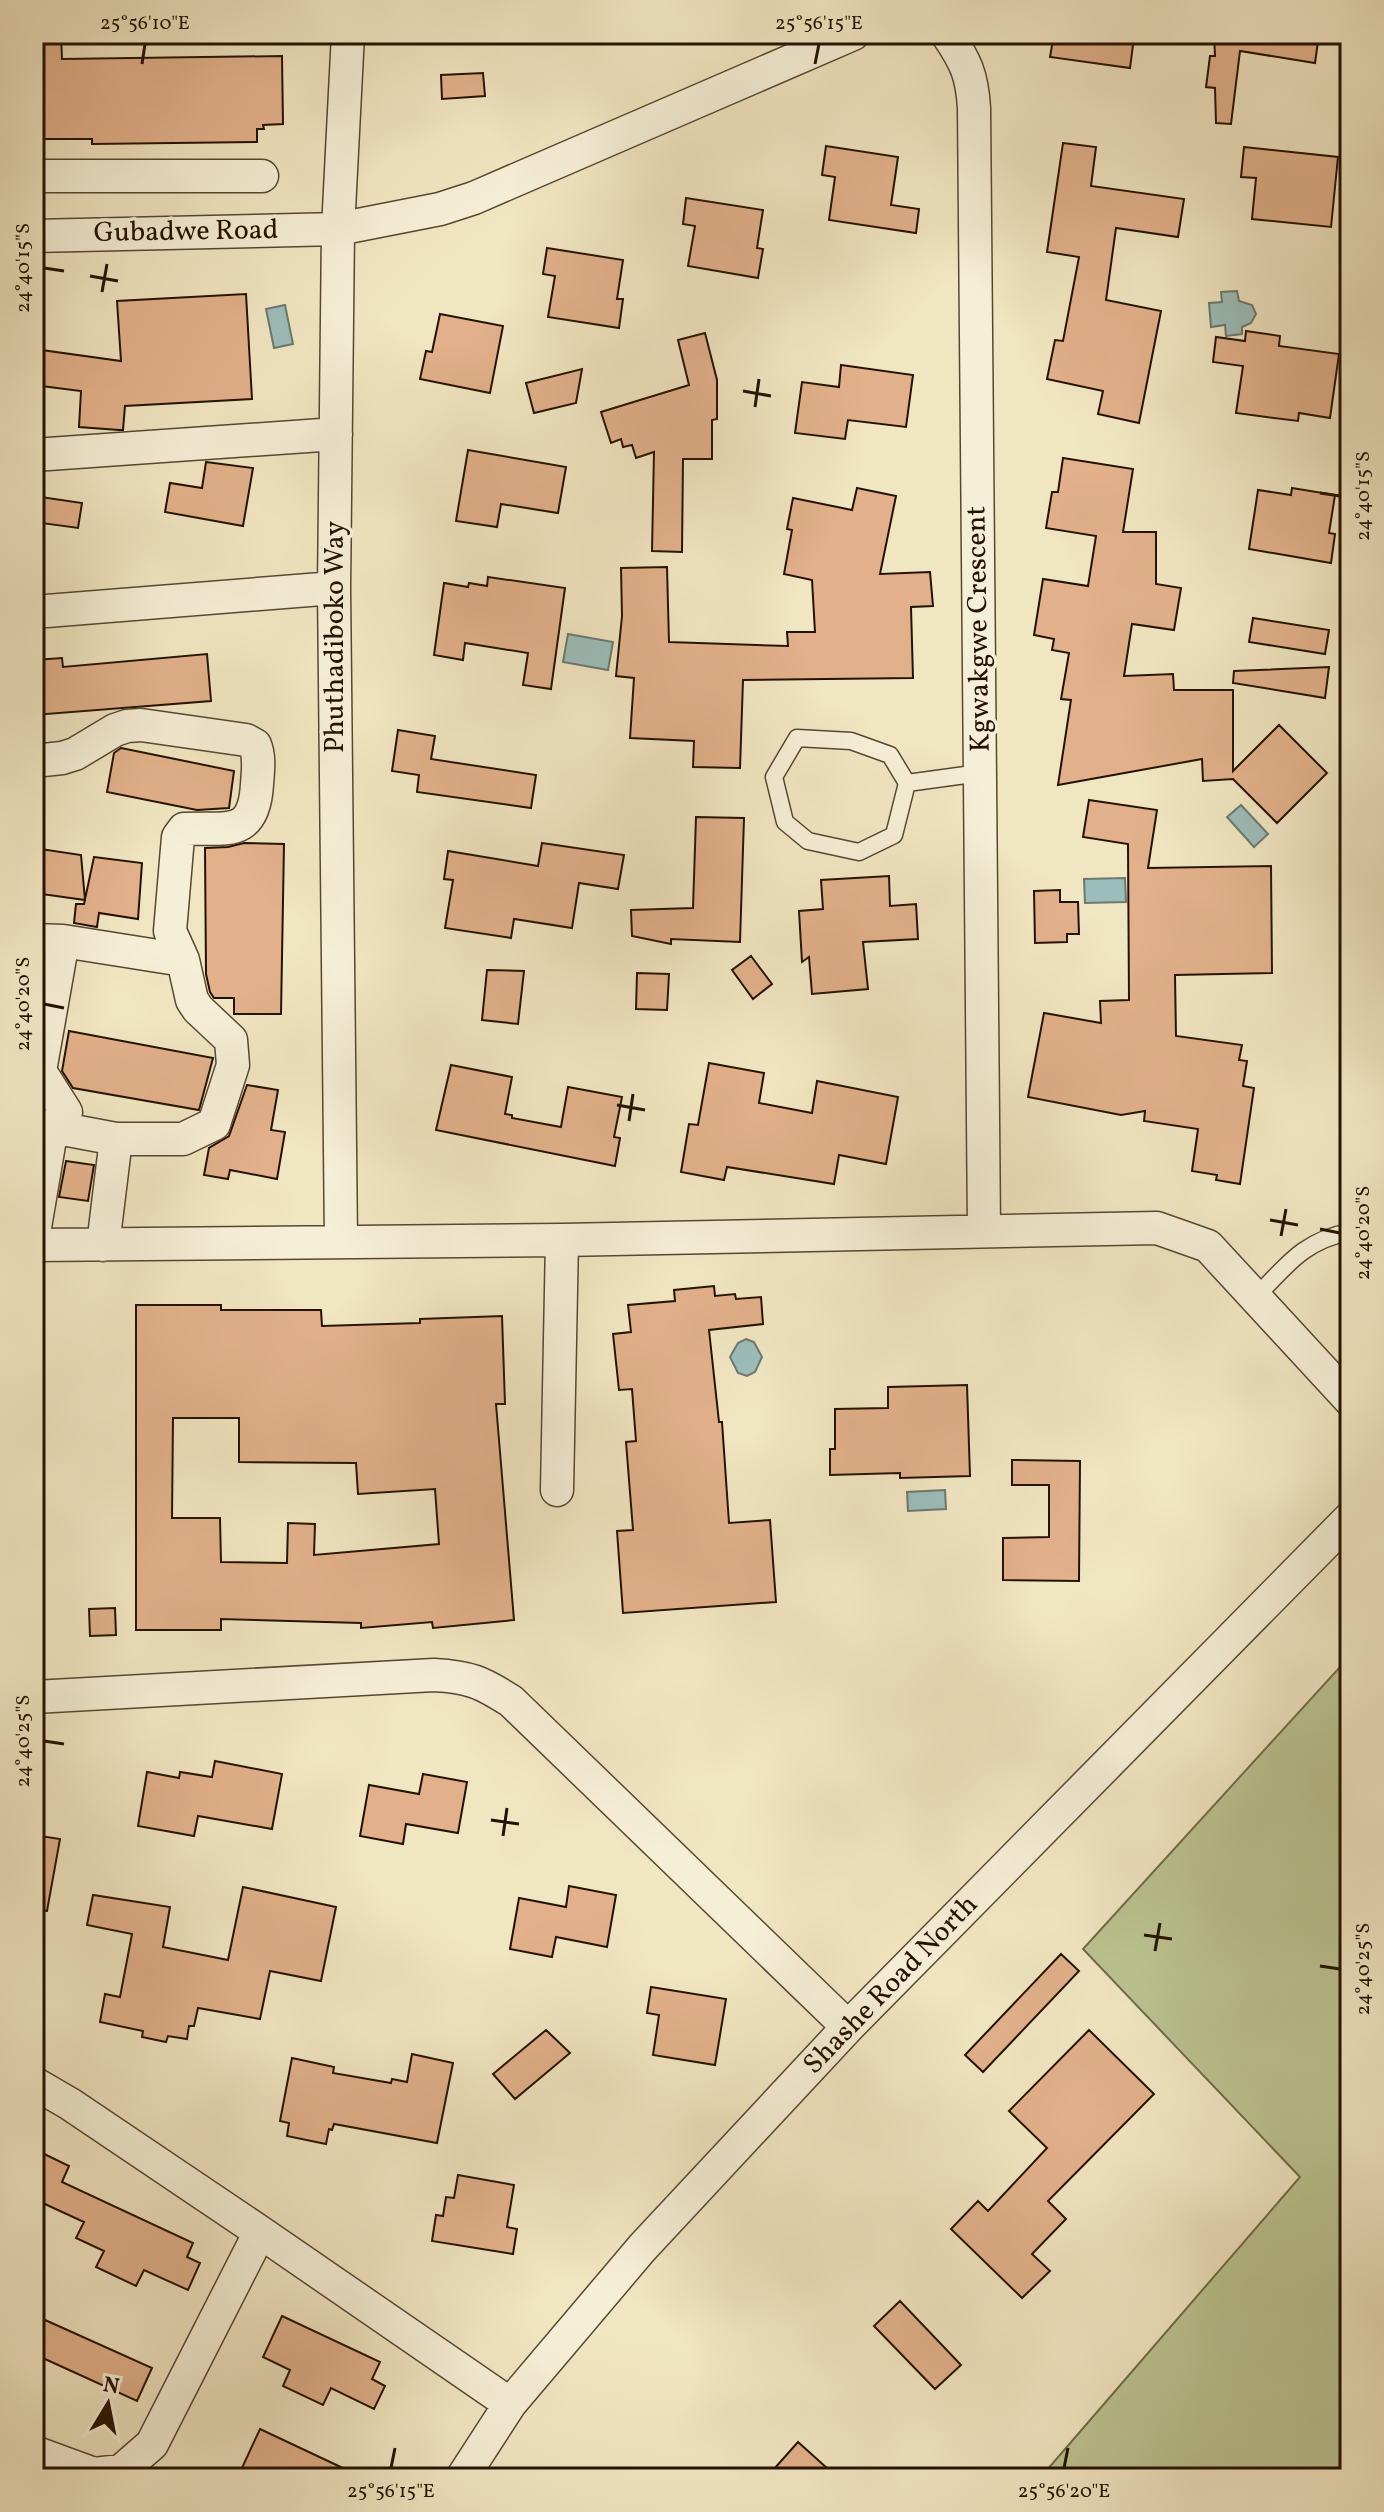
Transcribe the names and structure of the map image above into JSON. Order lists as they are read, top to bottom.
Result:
{
  "streets": {
    "street": [
      "Gubadwe Road",
      "Kgwakgwe Crescent",
      "Phuthadiboko Way",
      "Shashe Road North"
    ]
  },
  "crossings": [
    ["Gubadwe Road", "Phuthadiboko Way"]
  ],
  "north": "top",
  "coordinates": [
    "25°56'10\"E",
    "25°56'15\"E",
    "24°40'15\"S",
    "24°40'20\"S",
    "24°40'25\"S",
    "25°56'20\"E"
  ]
}
